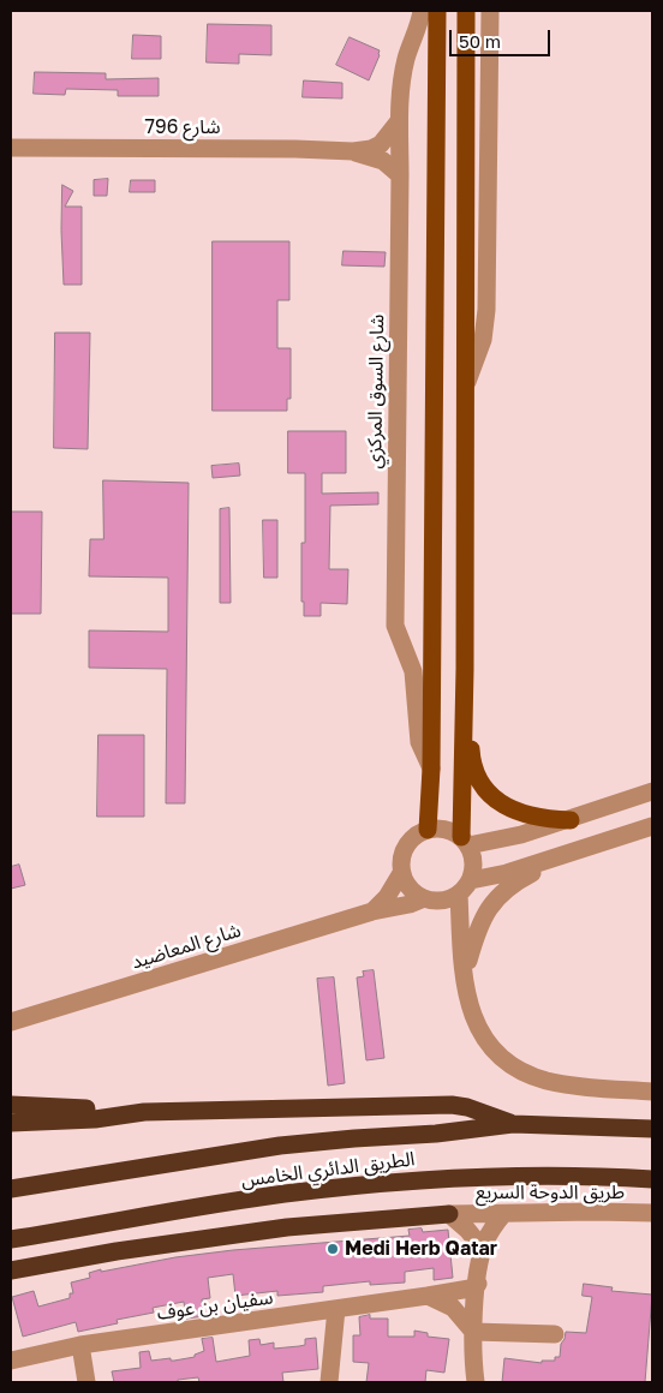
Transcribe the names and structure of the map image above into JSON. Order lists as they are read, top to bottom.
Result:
{
  "streets": {
    "highway": ["الطريق الدائري الخامس"],
    "main road": ["شارع السوق المركزي"],
    "street": [
      "شارع 796",
      "شارع المعاضيد",
      "طريق الدوحة السريع",
      "سفيان بن عوف"
    ]
  },
  "crossings": [
    ["شارع 796", "شارع السوق المركزي"],
    ["شارع السوق المركزي", "شارع المعاضيد"]
  ],
  "places": ["Medi Herb Qatar"],
  "scale_bar": "50 m"
}
